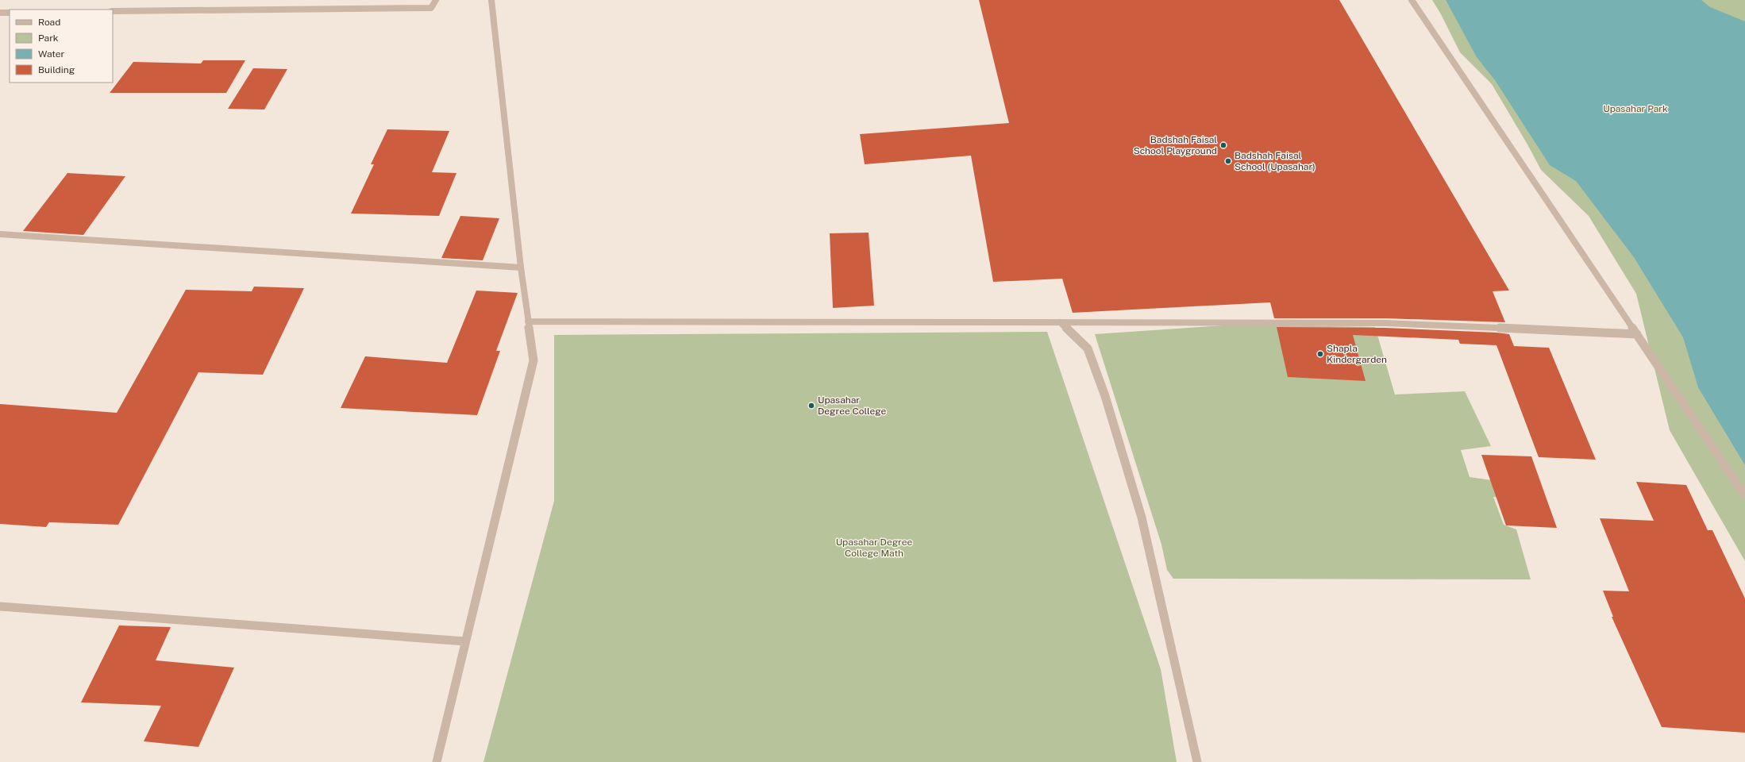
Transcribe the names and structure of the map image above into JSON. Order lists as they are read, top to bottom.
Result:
{
  "parks": ["Upasahar Park", "Upasahar Degree College Math"],
  "places": [
    "Badshah Faisal School Playground",
    "Badshah Faisal School (Upasahar)",
    "Shapla Kindergarden",
    "Upasahar Degree College"
  ],
  "legend": [
    "Road",
    "Park",
    "Water",
    "Building"
  ]
}
